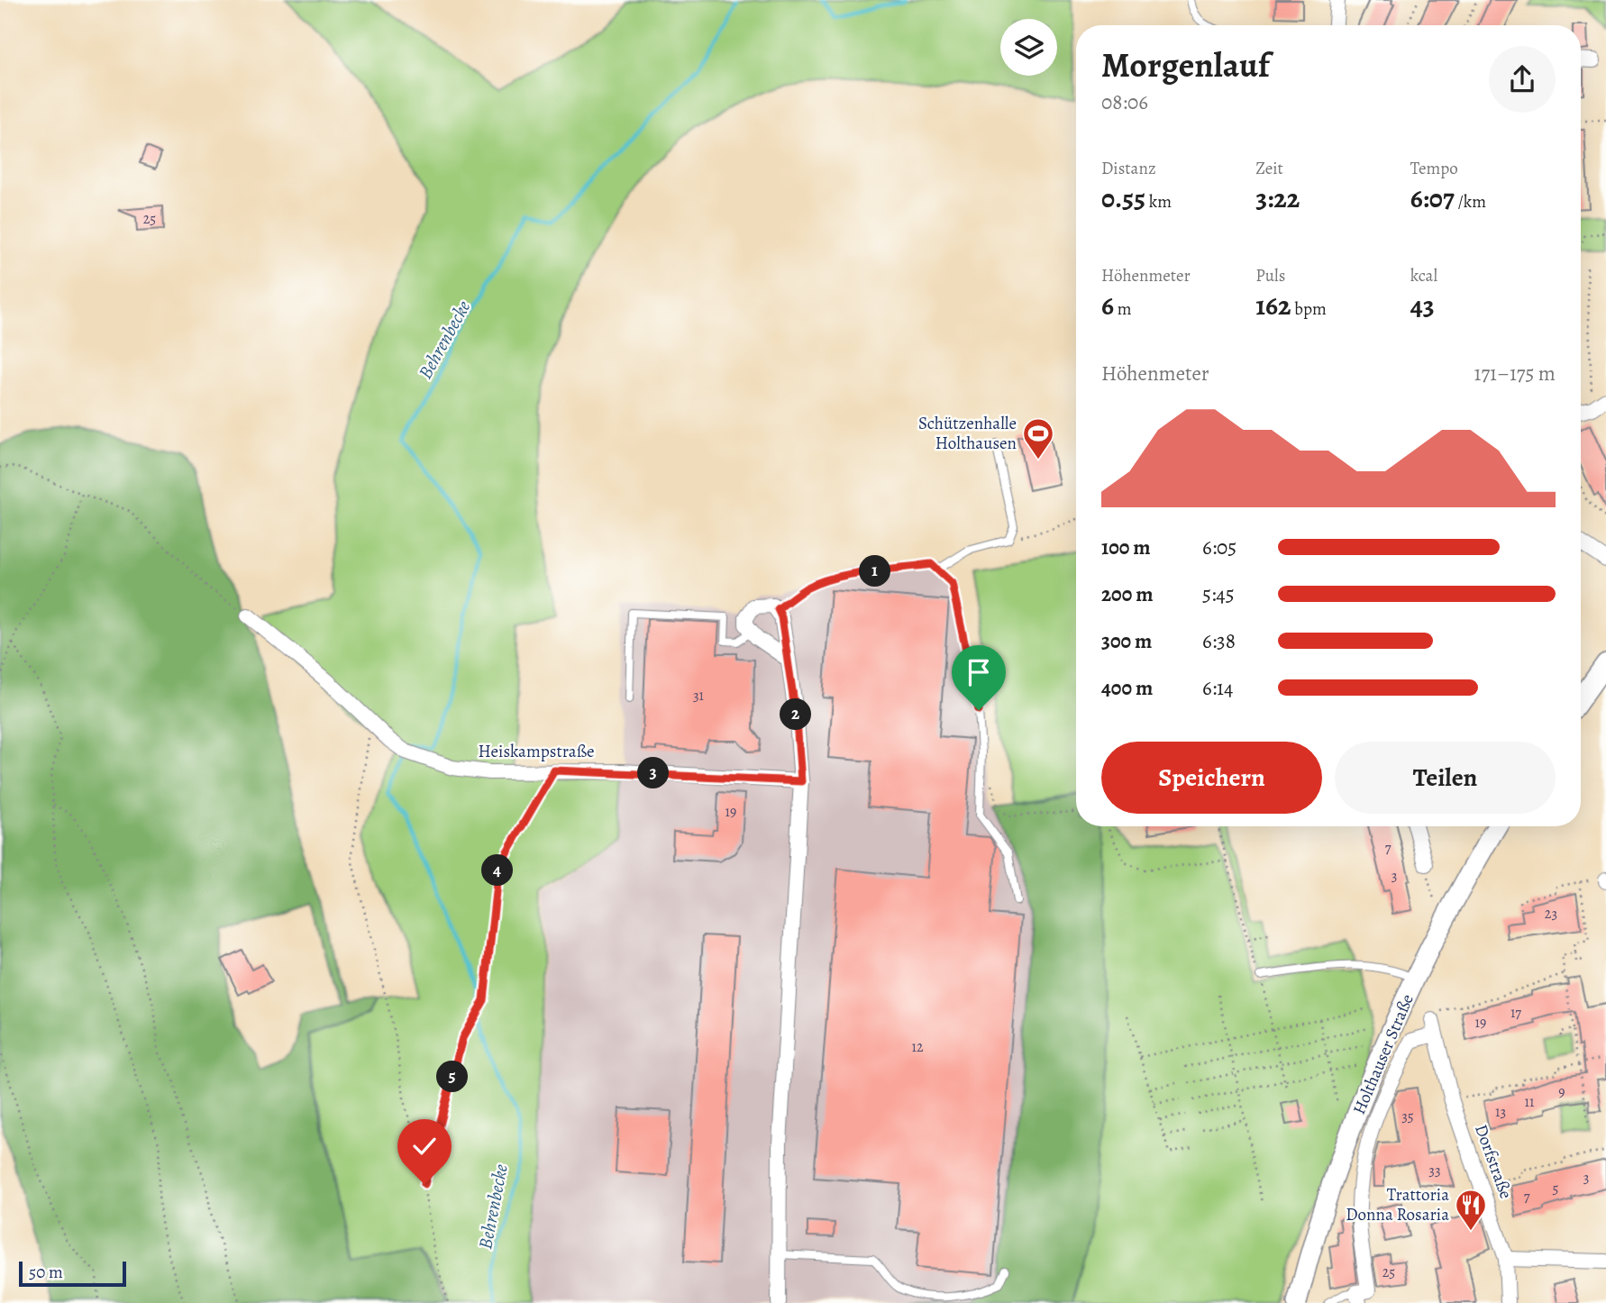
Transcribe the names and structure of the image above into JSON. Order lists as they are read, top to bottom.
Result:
{
  "streets": {
    "street": ["Heiskampstraße", "Holthauser Straße", "Dorfstraße"]
  },
  "water": ["Behrenbecke"],
  "places": {
    "sports": ["Schützenhalle Holthausen"],
    "restaurant": ["Trattoria Donna Rosaria"]
  },
  "house_numbers": [
    "25",
    "31",
    "19",
    "7",
    "3",
    "23",
    "17",
    "19",
    "12",
    "9",
    "11",
    "13",
    "35",
    "33",
    "3",
    "5",
    "7",
    "25"
  ],
  "scale_bar": "50 m",
  "page": {
    "heading": ["Morgenlauf", "08:06"],
    "stats": [
      ["Distanz", "0.55 km"],
      ["Zeit", "3:22"],
      ["Tempo", "6:07 /km"],
      ["Höhenmeter", "6 m"],
      ["Puls", "162 bpm"],
      ["kcal", "43"]
    ],
    "chart": ["Höhenmeter", "171–175 m"],
    "list": [
      {
        "name": "100 m",
        "note": "6:05"
      },
      {
        "name": "200 m",
        "note": "5:45"
      },
      {
        "name": "300 m",
        "note": "6:38"
      },
      {
        "name": "400 m",
        "note": "6:14"
      }
    ],
    "pins": [
      "1",
      "2",
      "3",
      "4",
      "5"
    ],
    "buttons": ["Speichern", "Teilen"],
    "scale": "50 m"
  }
}
